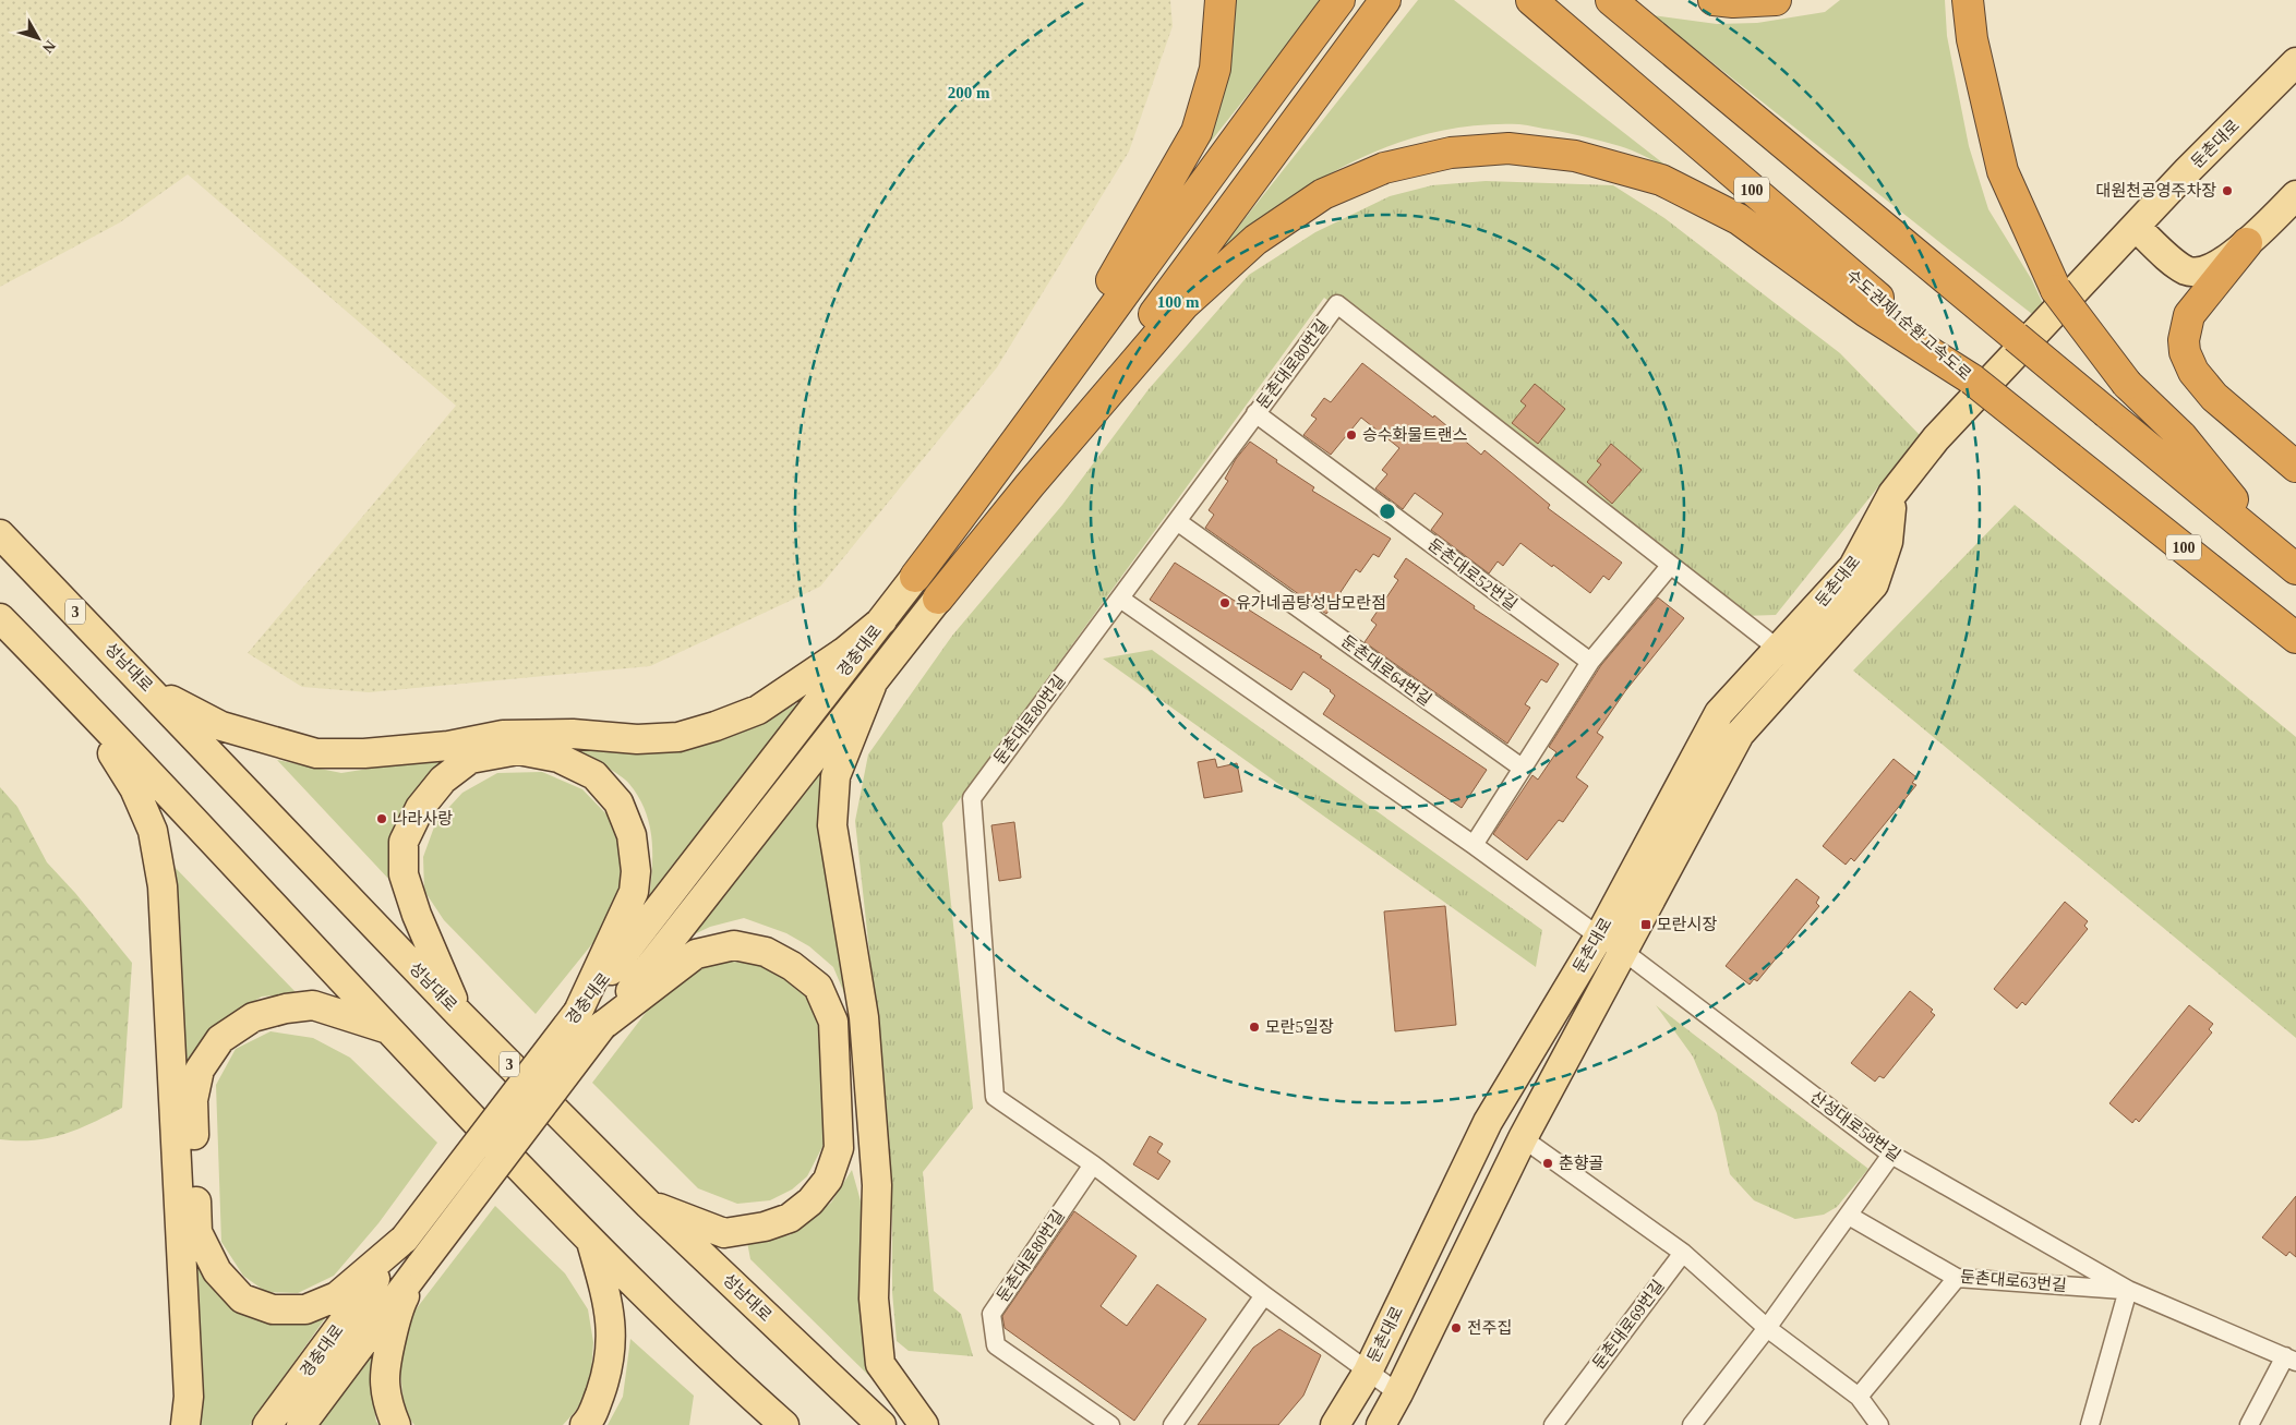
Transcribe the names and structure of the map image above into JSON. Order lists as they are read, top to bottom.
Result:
{
  "streets": {
    "highway": ["100", "수도권제1순환고속도로"],
    "main road": [
      "둔촌대로",
      "3",
      "경충대로",
      "성남대로"
    ],
    "street": [
      "둔촌대로80번길",
      "둔촌대로52번길",
      "둔촌대로64번길",
      "산성대로58번길",
      "둔촌대로63번길",
      "둔촌대로69번길"
    ]
  },
  "crossings": [
    ["둔촌대로", "둔촌대로80번길"],
    ["둔촌대로", "산성대로58번길"],
    ["둔촌대로80번길", "둔촌대로52번길"],
    ["둔촌대로80번길", "둔촌대로64번길"],
    ["산성대로58번길", "둔촌대로63번길"]
  ],
  "places": {
    "other": [
      "대원천공영주차장",
      "승수화물트랜스",
      "유가네곰탕성남모란점",
      "나라사랑",
      "모란5일장",
      "춘향골",
      "전주집"
    ],
    "transit": ["모란시장"]
  },
  "north": "bottom right",
  "rings": ["200 m", "100 m"]
}
